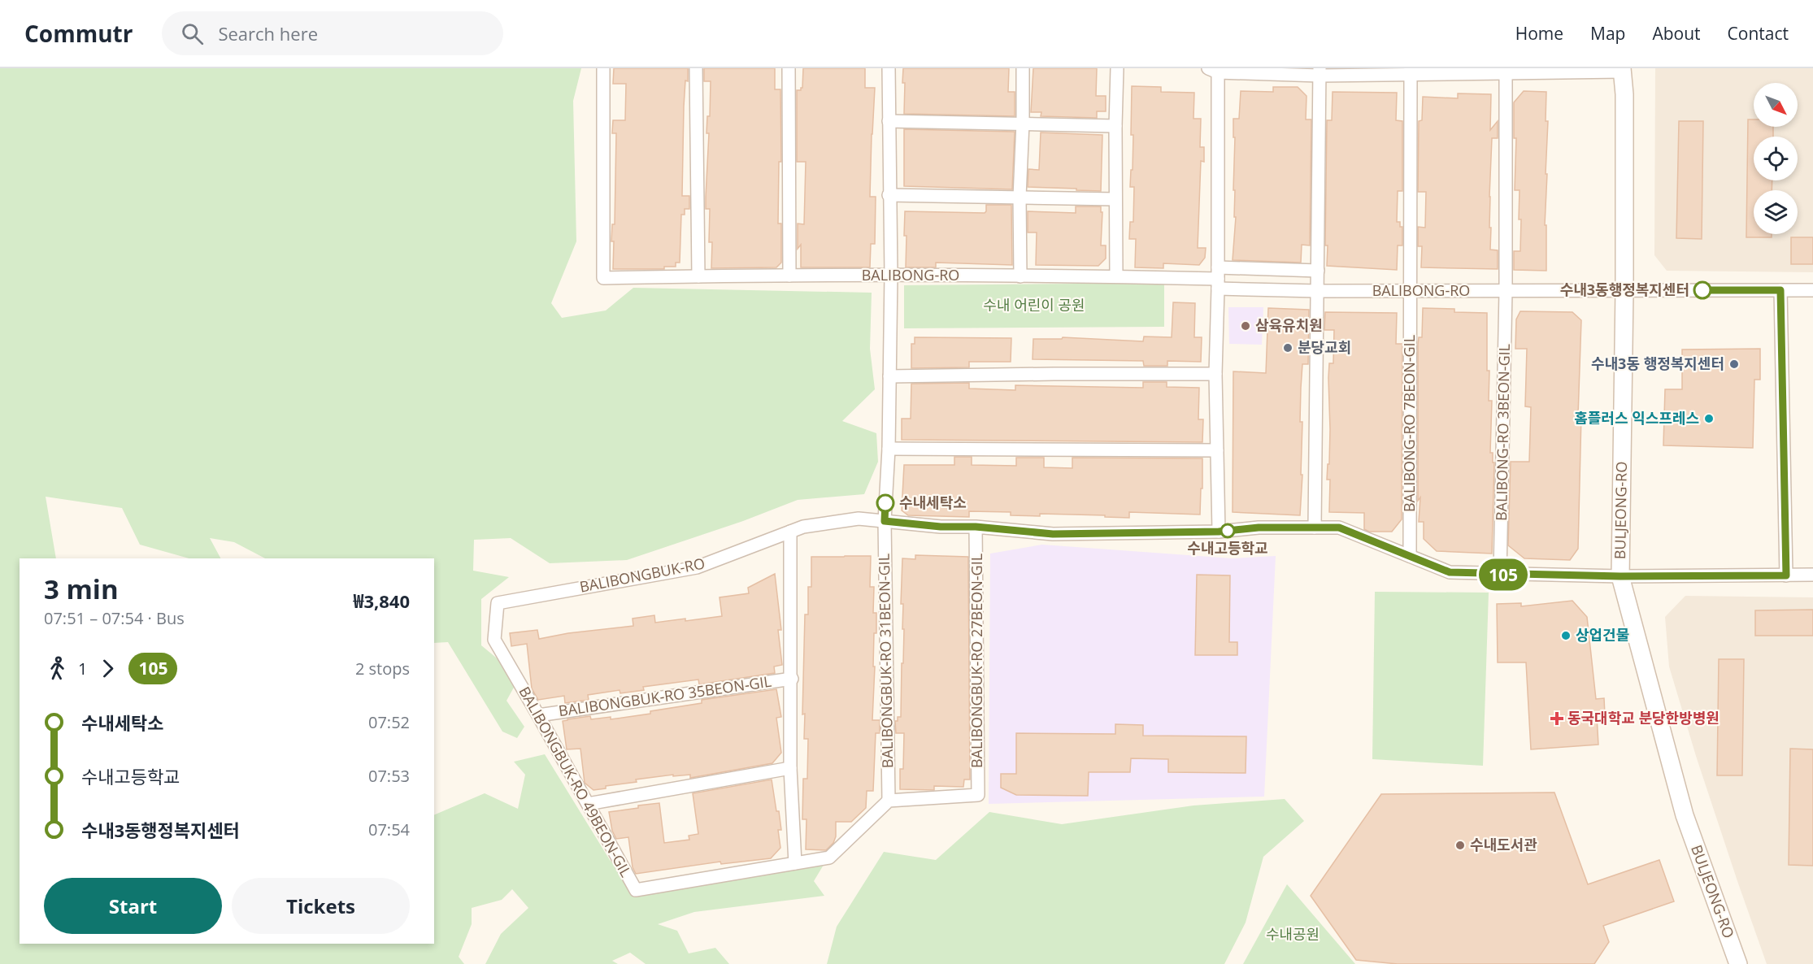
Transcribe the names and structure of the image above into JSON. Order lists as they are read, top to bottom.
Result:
{
  "streets": {
    "main road": ["BULJEONG-RO"],
    "street": [
      "BALIBONG-RO",
      "BALIBONG-RO 7BEON-GIL",
      "BALIBONG-RO 3BEON-GIL",
      "BALIBONGBUK-RO",
      "BALIBONGBUK-RO 31BEON-GIL",
      "BALIBONGBUK-RO 27BEON-GIL",
      "BALIBONGBUK-RO 35BEON-GIL",
      "BALIBONGBUK-RO 49BEON-GIL"
    ]
  },
  "crossings": [
    ["BALIBONG-RO", "BALIBONG-RO 7BEON-GIL"],
    ["BALIBONG-RO", "BALIBONG-RO 3BEON-GIL"],
    ["BALIBONG-RO", "BULJEONG-RO"],
    ["BALIBONG-RO", "BALIBONGBUK-RO 31BEON-GIL"],
    ["BALIBONG-RO 7BEON-GIL", "BALIBONGBUK-RO"],
    ["BALIBONG-RO 3BEON-GIL", "BALIBONGBUK-RO"],
    ["BULJEONG-RO", "BALIBONGBUK-RO"],
    ["BALIBONGBUK-RO", "BALIBONGBUK-RO 31BEON-GIL"],
    ["BALIBONGBUK-RO", "BALIBONGBUK-RO 27BEON-GIL"],
    ["BALIBONGBUK-RO", "BALIBONGBUK-RO 35BEON-GIL"],
    ["BALIBONGBUK-RO", "BALIBONGBUK-RO 49BEON-GIL"],
    ["BALIBONGBUK-RO 31BEON-GIL", "BALIBONGBUK-RO 27BEON-GIL"],
    ["BALIBONGBUK-RO 31BEON-GIL", "BALIBONGBUK-RO 49BEON-GIL"],
    ["BALIBONGBUK-RO 27BEON-GIL", "BALIBONGBUK-RO 49BEON-GIL"],
    ["BALIBONGBUK-RO 35BEON-GIL", "BALIBONGBUK-RO 49BEON-GIL"]
  ],
  "parks": ["수내 어린이 공원", "수내공원"],
  "places": {
    "other": [
      "수내3동행정복지센터",
      "삼육유치원",
      "분당교회",
      "수내3동 행정복지센터",
      "홈플러스 익스프레스",
      "수내세탁소",
      "수내고등학교",
      "상업건물",
      "수내도서관"
    ],
    "health": ["동국대학교 분당한방병원"]
  },
  "lines": ["bus line 105"],
  "north": "bottom right",
  "page": {
    "header": "Commutr",
    "search": "Search here",
    "nav": [
      "Home",
      "Map",
      "About",
      "Contact"
    ],
    "on_map": "105",
    "heading": ["3 min", "07:51 – 07:54 · Bus", "₩3,840"],
    "legs": ["1", "105", "2 stops"],
    "list": [
      {
        "name": "수내세탁소",
        "value": "07:52"
      },
      {
        "name": "수내고등학교",
        "value": "07:53"
      },
      {
        "name": "수내3동행정복지센터",
        "value": "07:54"
      }
    ],
    "buttons": ["Start", "Tickets"]
  }
}
